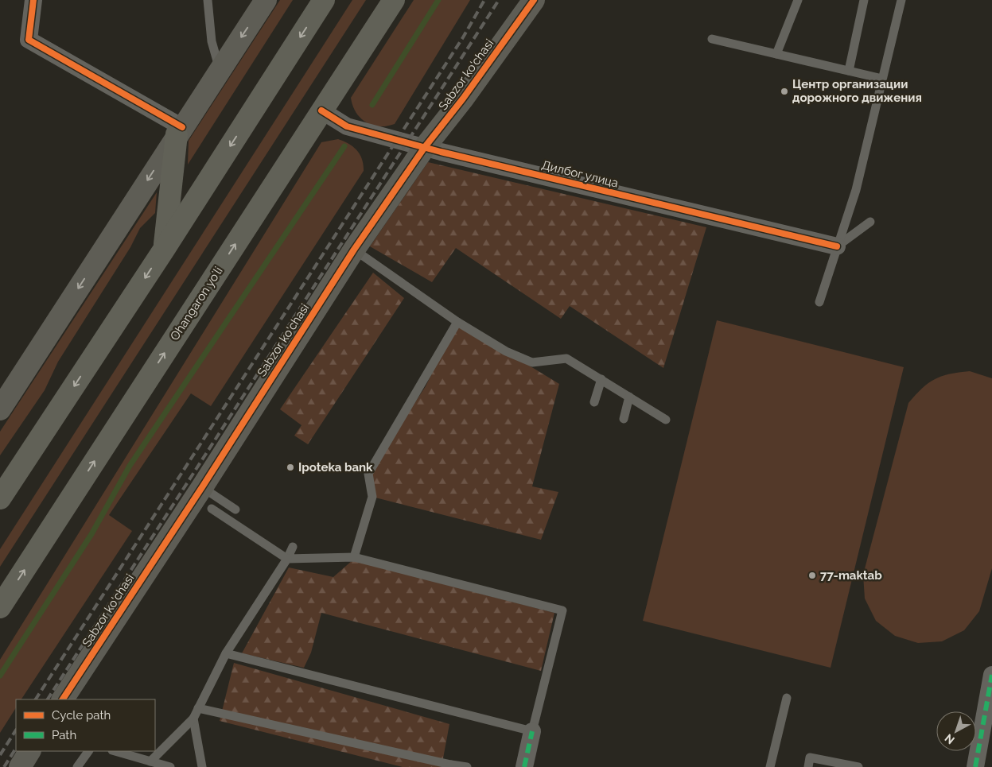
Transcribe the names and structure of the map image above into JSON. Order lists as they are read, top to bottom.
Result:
{
  "streets": {
    "highway": ["Ohangaron yoʻli"],
    "street": ["Sabzor ko'chasi", "Дилбог улица"]
  },
  "crossings": [
    ["Sabzor ko'chasi", "Дилбог улица"],
    ["Дилбог улица", "Ohangaron yoʻli"]
  ],
  "places": ["Центр организации дорожного движения", "Ipoteka bank", "77-maktab"],
  "legend": ["Cycle path", "Path"],
  "north": "bottom left"
}
